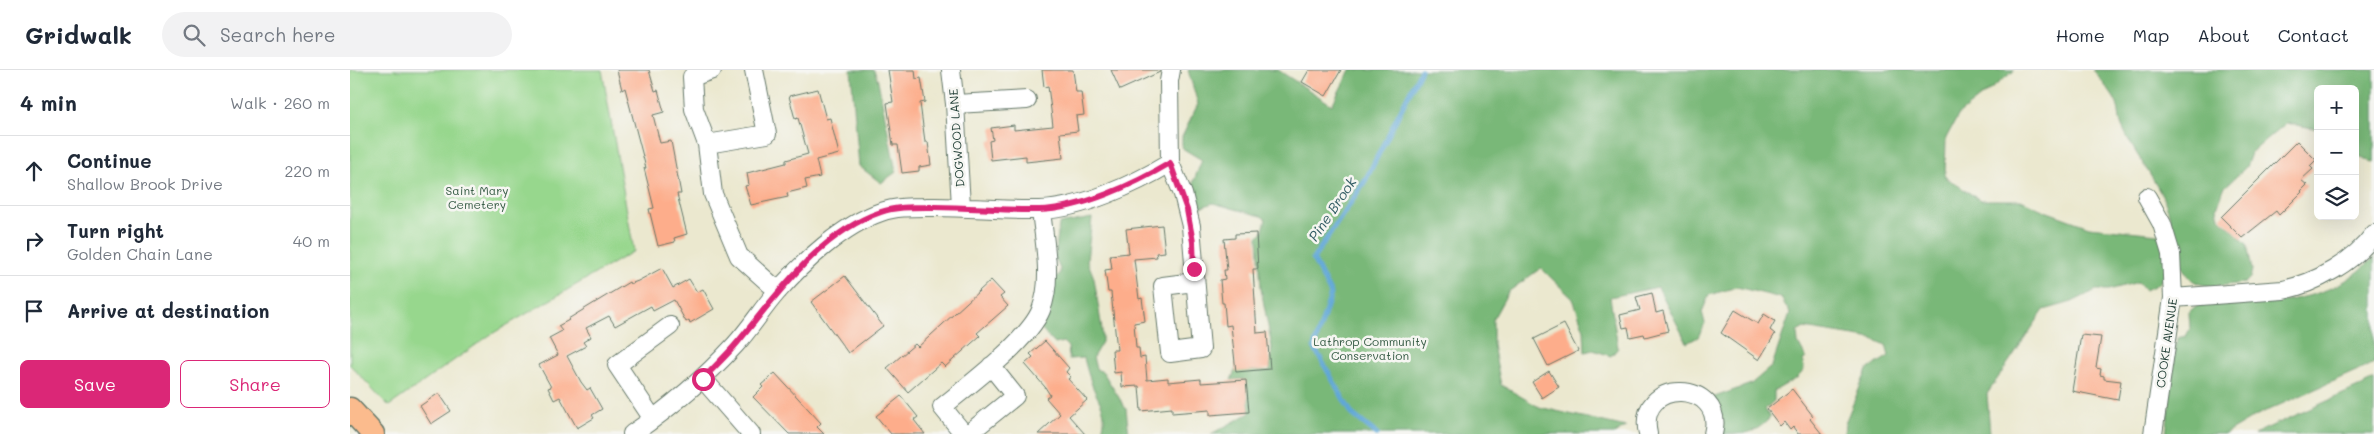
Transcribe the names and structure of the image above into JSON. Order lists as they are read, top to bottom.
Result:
{
  "streets": {
    "street": ["DOGWOOD LANE", "COOKE AVENUE"]
  },
  "water": ["Pine Brook"],
  "parks": ["Saint Mary Cemetery", "Lathrop Community Conservation"],
  "page": {
    "header": "Gridwalk",
    "search": "Search here",
    "nav": [
      "Home",
      "Map",
      "About",
      "Contact"
    ],
    "heading": ["4 min", "Walk · 260 m"],
    "map_buttons": ["+", "−"],
    "list": [
      ["Continue", "Shallow Brook Drive", "220 m"],
      ["Turn right", "Golden Chain Lane", "40 m"],
      "Arrive at destination"
    ],
    "buttons": ["Save", "Share"]
  }
}
